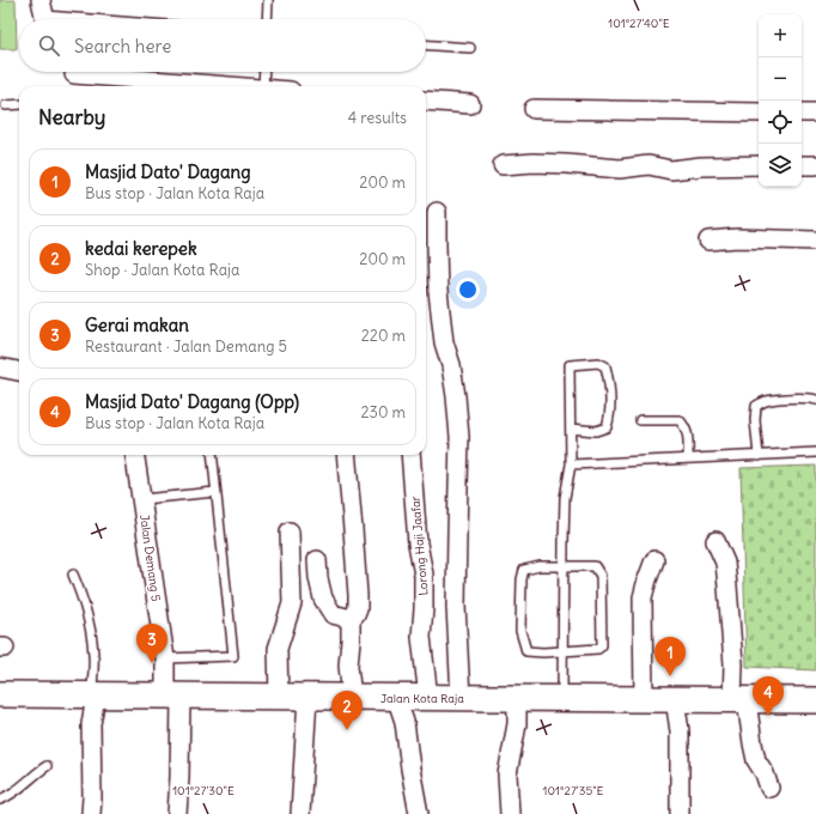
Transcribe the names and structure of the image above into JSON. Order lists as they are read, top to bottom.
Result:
{
  "streets": {
    "main road": ["Jalan Kota Raja"],
    "street": ["Lorong Haji Jaafar", "Jalan Demang 5"]
  },
  "crossings": [
    ["Lorong Haji Jaafar", "Jalan Kota Raja"],
    ["Jalan Demang 5", "Jalan Kota Raja"]
  ],
  "page": {
    "map_buttons": ["+", "−"],
    "search": "Search here",
    "heading": ["Nearby", "4 results"],
    "list": [
      {
        "mark": "1",
        "name": "Masjid Dato' Dagang",
        "note": "Bus stop · Jalan Kota Raja",
        "value": "200 m"
      },
      {
        "mark": "2",
        "name": "kedai kerepek",
        "note": "Shop · Jalan Kota Raja",
        "value": "200 m"
      },
      {
        "mark": "3",
        "name": "Gerai makan",
        "note": "Restaurant · Jalan Demang 5",
        "value": "220 m"
      },
      {
        "mark": "4",
        "name": "Masjid Dato' Dagang (Opp)",
        "note": "Bus stop · Jalan Kota Raja",
        "value": "230 m"
      }
    ],
    "pins": [
      "3",
      "1",
      "4",
      "2"
    ]
  },
  "coordinates": ["101°27'40\"E", "101°27'30\"E", "101°27'35\"E"]
}
